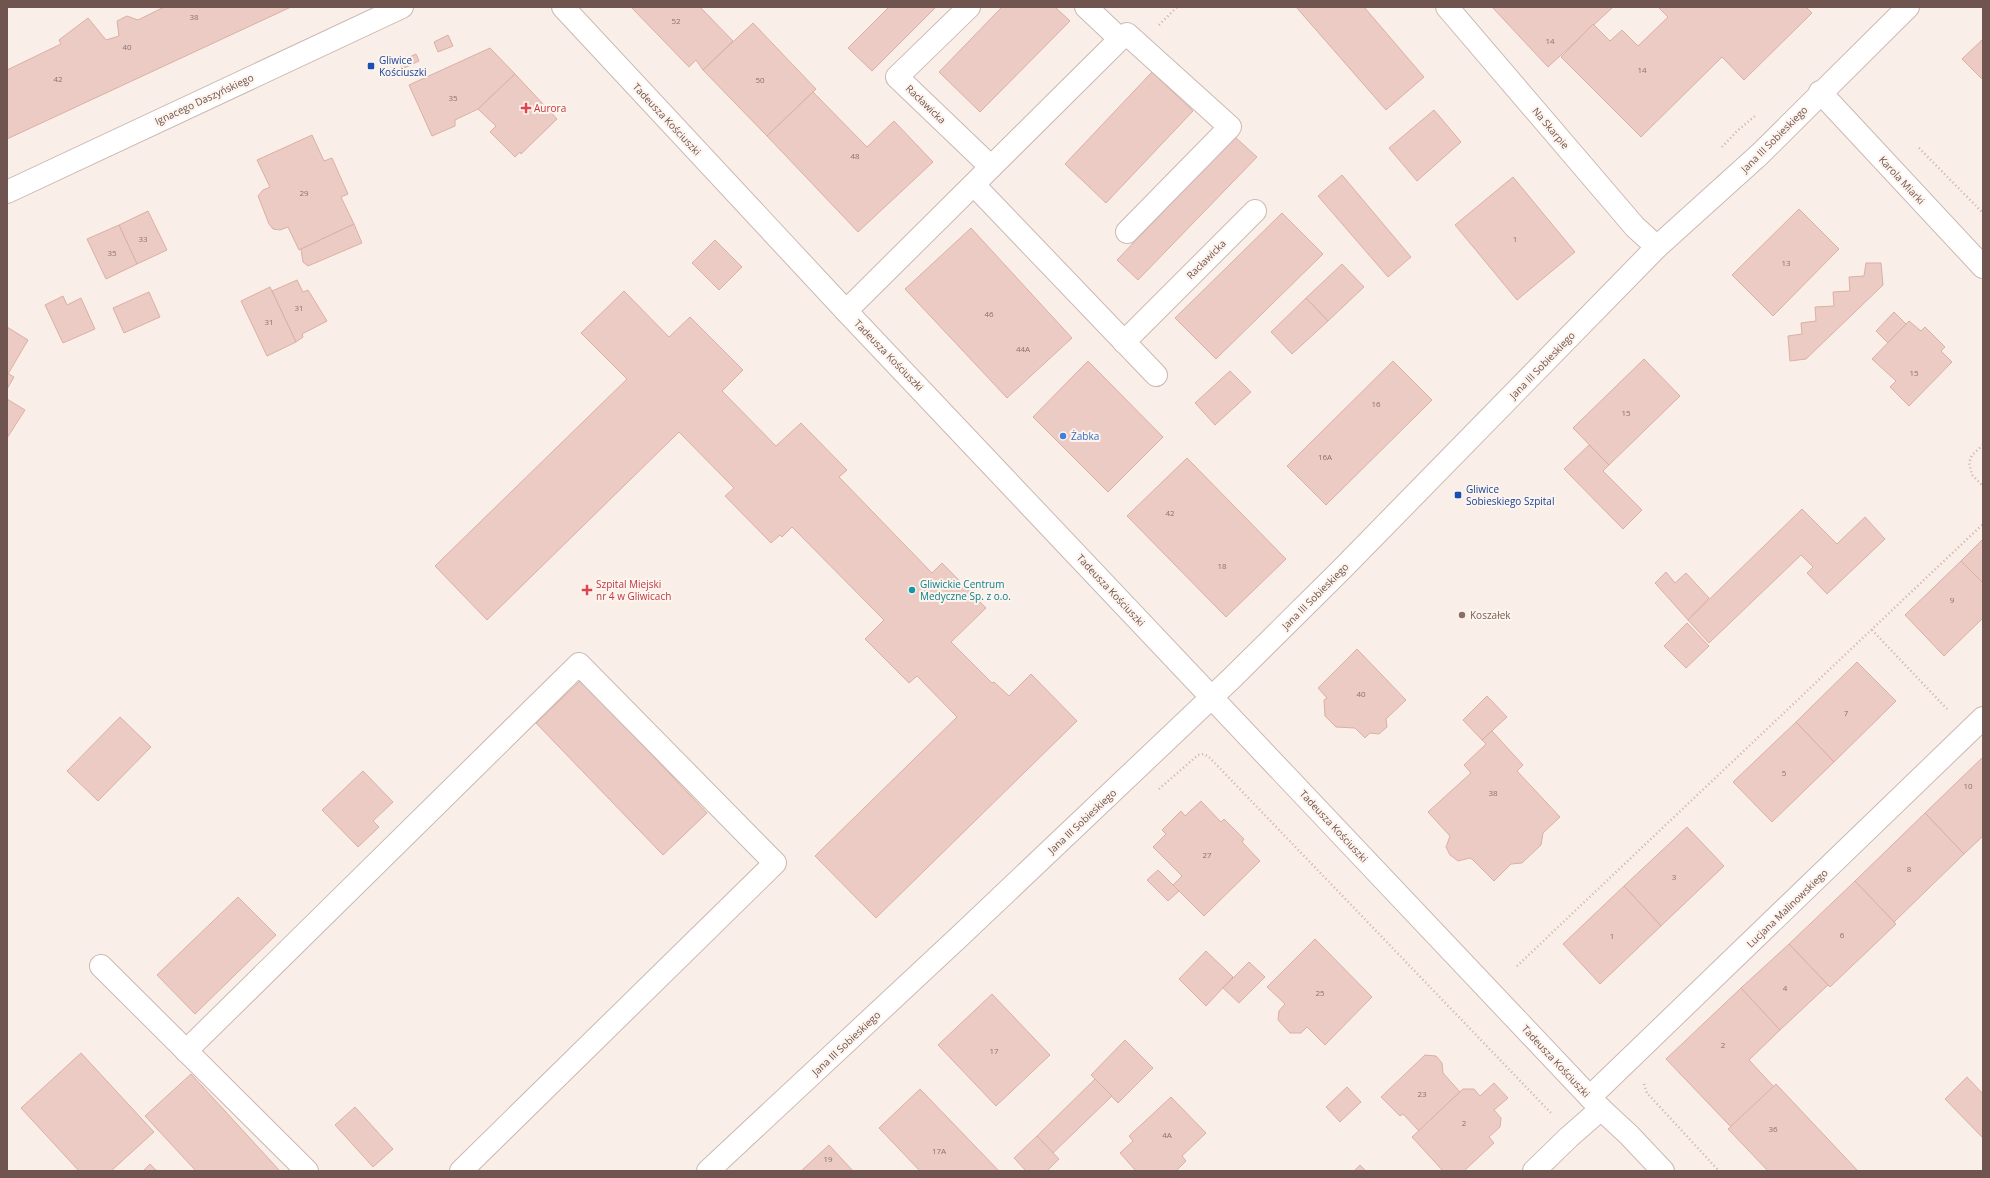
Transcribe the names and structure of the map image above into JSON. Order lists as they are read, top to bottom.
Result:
{
  "streets": {
    "street": [
      "Ignacego Daszyńskiego",
      "Racławicka",
      "Tadeusza Kościuszki",
      "Na Skarpie",
      "Jana III Sobieskiego",
      "Karola Miarki",
      "Lucjana Malinowskiego"
    ]
  },
  "crossings": [
    ["Tadeusza Kościuszki", "Jana III Sobieskiego"],
    ["Tadeusza Kościuszki", "Lucjana Malinowskiego"],
    ["Na Skarpie", "Jana III Sobieskiego"],
    ["Jana III Sobieskiego", "Karola Miarki"]
  ],
  "places": {
    "transit": ["Gliwice Kościuszki", "Gliwice Sobieskiego Szpital"],
    "health": ["Aurora", "Szpital Miejski nr 4 w Gliwicach"],
    "other": ["Żabka", "Gliwickie Centrum Medyczne Sp. z o.o.", "Koszałek"]
  },
  "house_numbers": [
    "38",
    "52",
    "14",
    "40",
    "14",
    "42",
    "50",
    "35",
    "48",
    "29",
    "33",
    "1",
    "35",
    "13",
    "31",
    "46",
    "31",
    "44A",
    "15",
    "16",
    "15",
    "16A",
    "42",
    "18",
    "9",
    "40",
    "7",
    "5",
    "10",
    "38",
    "27",
    "8",
    "3",
    "6",
    "1",
    "4",
    "25",
    "2",
    "17",
    "23",
    "2",
    "36",
    "4A",
    "17A",
    "19"
  ]
}
